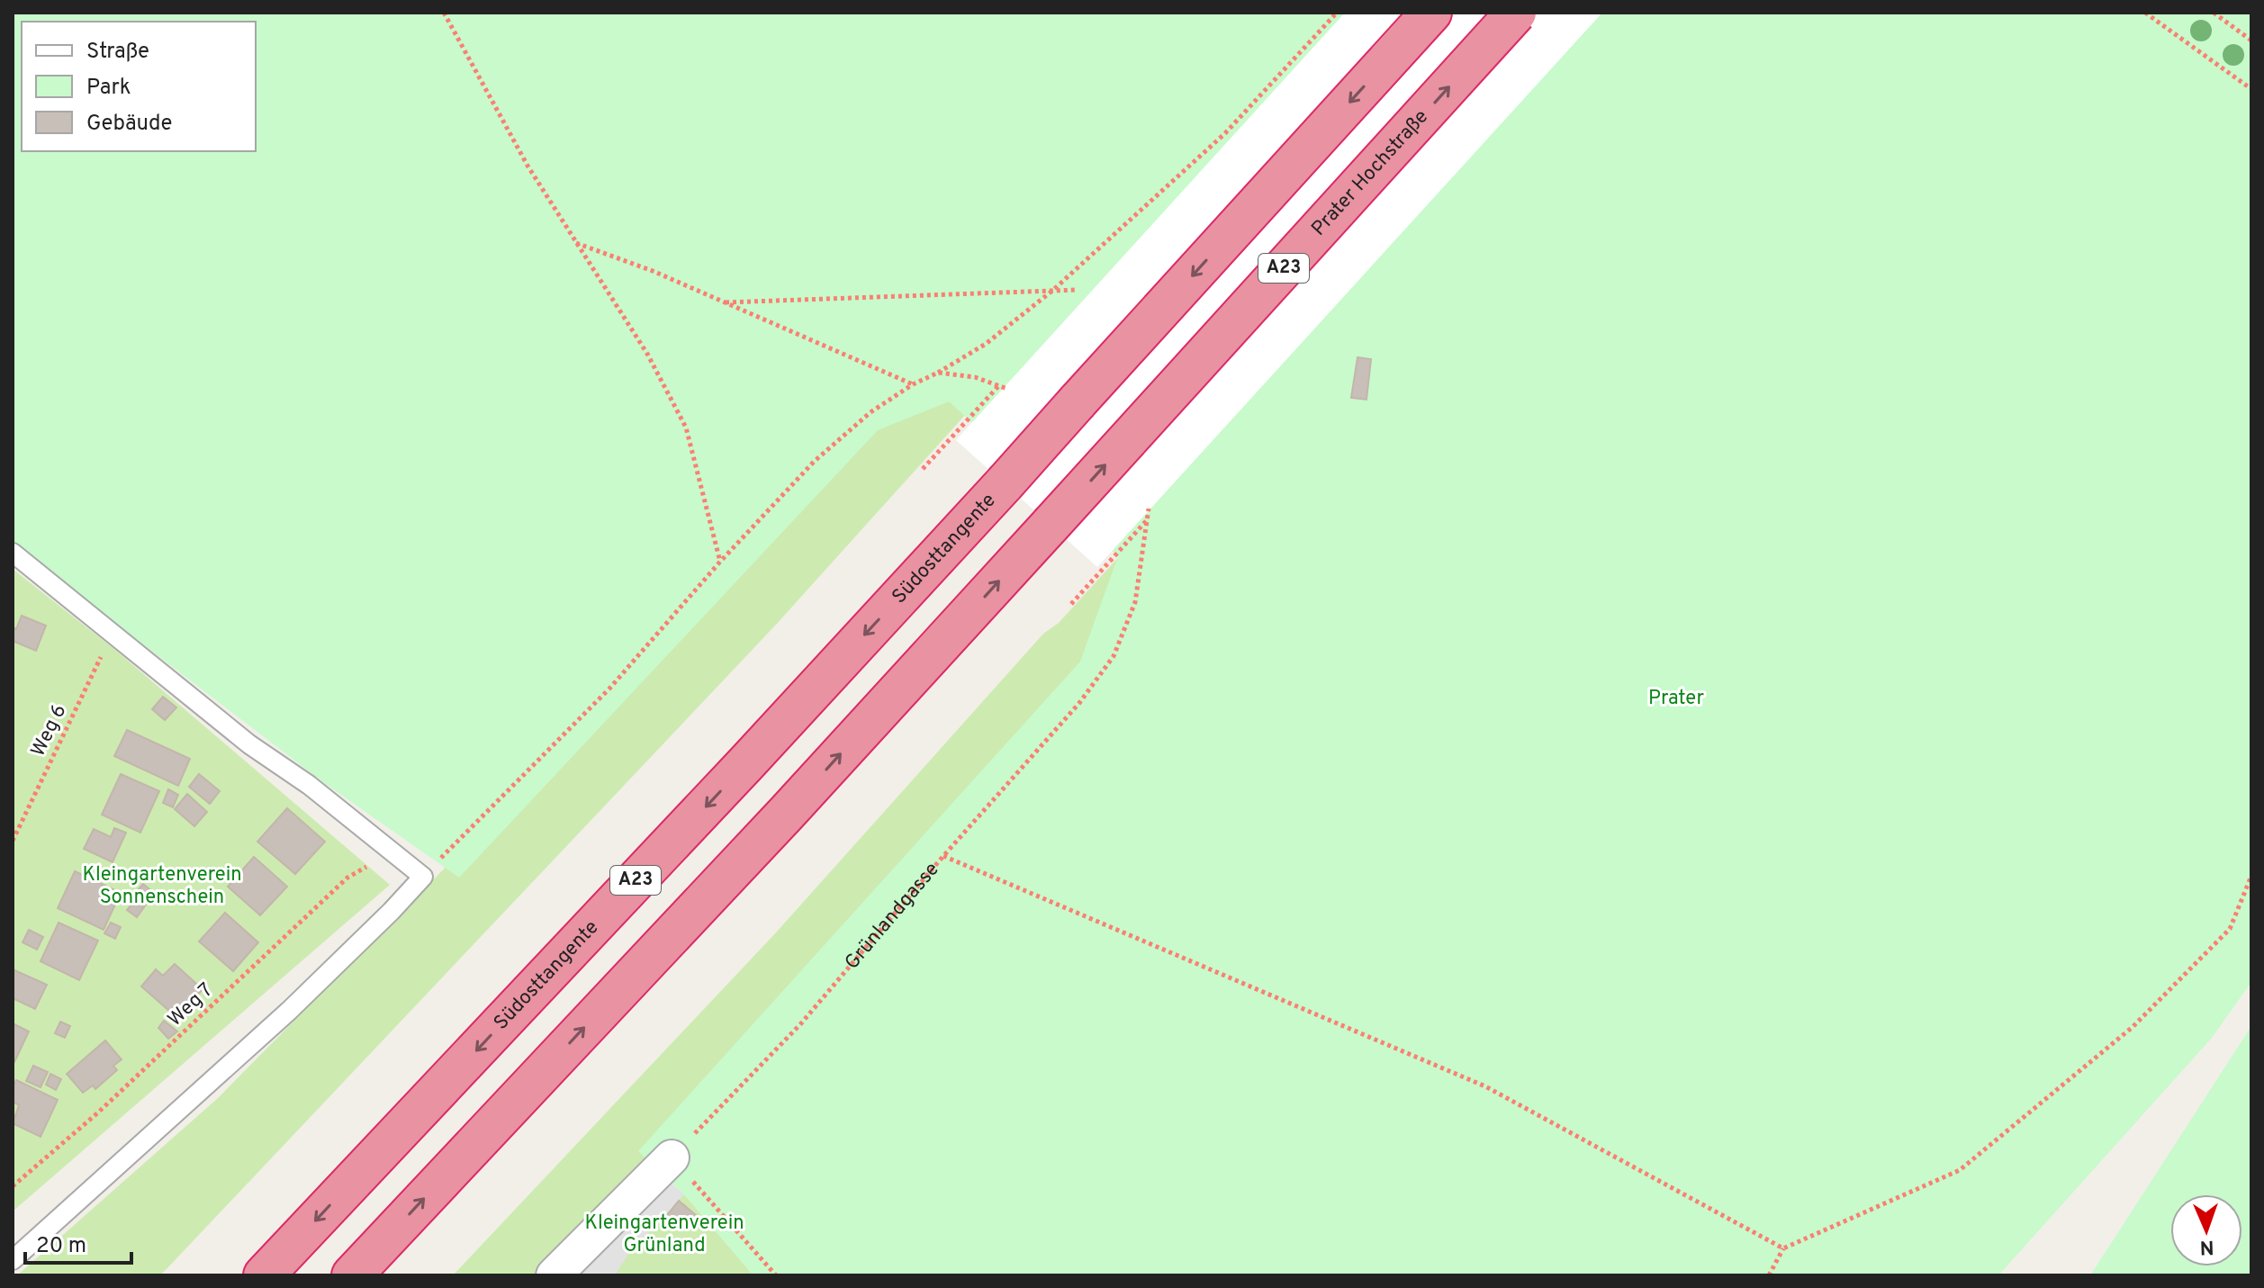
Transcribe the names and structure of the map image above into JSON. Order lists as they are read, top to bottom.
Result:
{
  "streets": {
    "highway": ["Prater Hochstraße", "A23", "Südosttangente"],
    "path": ["Weg 6", "Grünlandgasse", "Weg 7"]
  },
  "one_way": ["Prater Hochstraße", "Südosttangente"],
  "parks": ["Prater", "Kleingartenverein Sonnenschein", "Kleingartenverein Grünland"],
  "legend": ["Straße", "Park", "Gebäude"],
  "scale_bar": "20 m",
  "north": "bottom"
}
